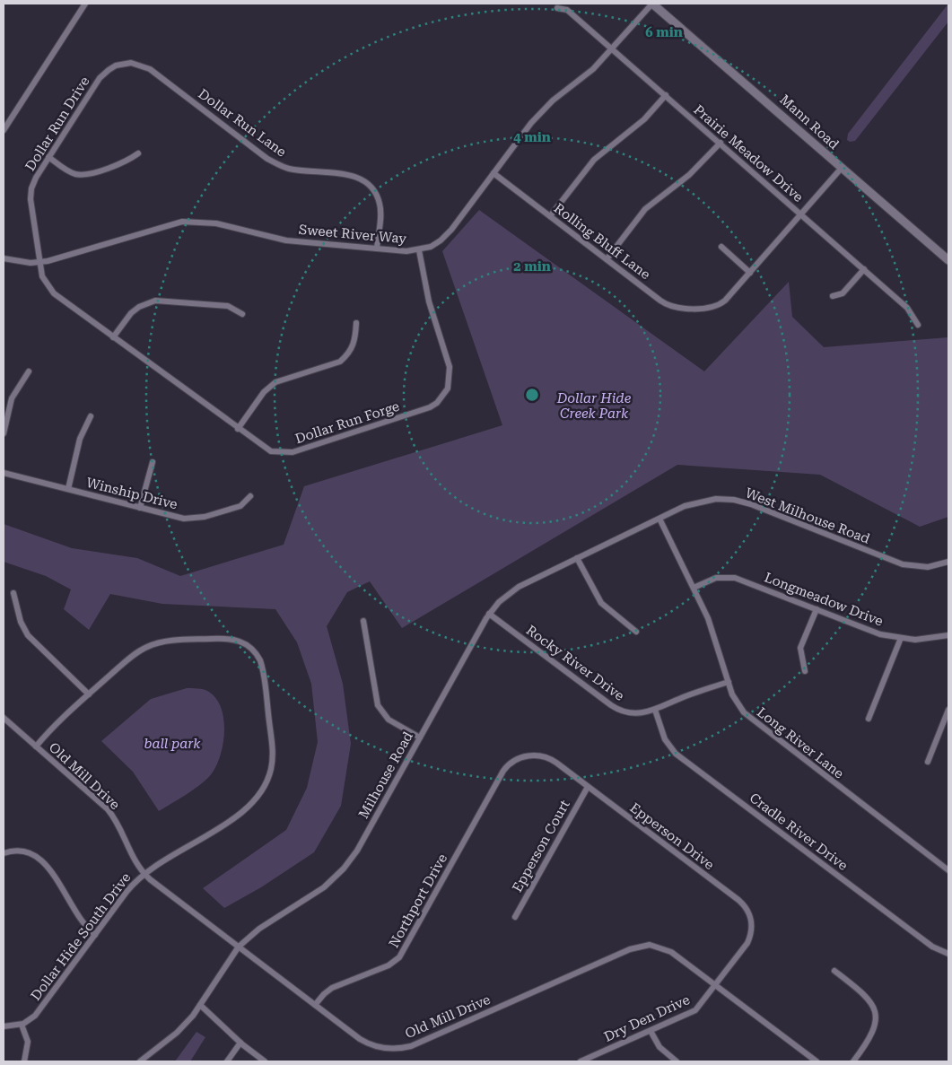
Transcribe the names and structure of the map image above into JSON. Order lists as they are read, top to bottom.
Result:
{
  "streets": {
    "main road": ["Mann Road"],
    "street": [
      "Dollar Run Lane",
      "Dollar Run Drive",
      "Prairie Meadow Drive",
      "Sweet River Way",
      "Rolling Bluff Lane",
      "Dollar Run Forge",
      "Winship Drive",
      "West Milhouse Road",
      "Longmeadow Drive",
      "Rocky River Drive",
      "Long River Lane",
      "Milhouse Road",
      "Old Mill Drive",
      "Cradle River Drive",
      "Epperson Drive",
      "Epperson Court",
      "Northport Drive",
      "Dollar Hide South Drive",
      "Dry Den Drive"
    ]
  },
  "crossings": [
    ["Mann Road", "Sweet River Way"],
    ["Mann Road", "Rolling Bluff Lane"],
    ["Dollar Run Lane", "Dollar Run Drive"],
    ["Dollar Run Lane", "Sweet River Way"],
    ["Dollar Run Drive", "Sweet River Way"],
    ["Dollar Run Drive", "Dollar Run Forge"],
    ["Prairie Meadow Drive", "Sweet River Way"],
    ["Prairie Meadow Drive", "Rolling Bluff Lane"],
    ["Sweet River Way", "Rolling Bluff Lane"],
    ["Sweet River Way", "Dollar Run Forge"],
    ["West Milhouse Road", "Long River Lane"],
    ["West Milhouse Road", "Milhouse Road"],
    ["Longmeadow Drive", "Long River Lane"],
    ["Rocky River Drive", "Long River Lane"],
    ["Rocky River Drive", "Milhouse Road"],
    ["Rocky River Drive", "Cradle River Drive"],
    ["Long River Lane", "Milhouse Road"],
    ["Milhouse Road", "Old Mill Drive"],
    ["Old Mill Drive", "Epperson Drive"],
    ["Old Mill Drive", "Northport Drive"],
    ["Old Mill Drive", "Dollar Hide South Drive"],
    ["Old Mill Drive", "Dry Den Drive"],
    ["Epperson Drive", "Epperson Court"],
    ["Epperson Drive", "Northport Drive"],
    ["Epperson Drive", "Dry Den Drive"]
  ],
  "parks": ["Dollar Hide Creek Park", "ball park"],
  "rings": ["6 min", "4 min", "2 min"]
}
